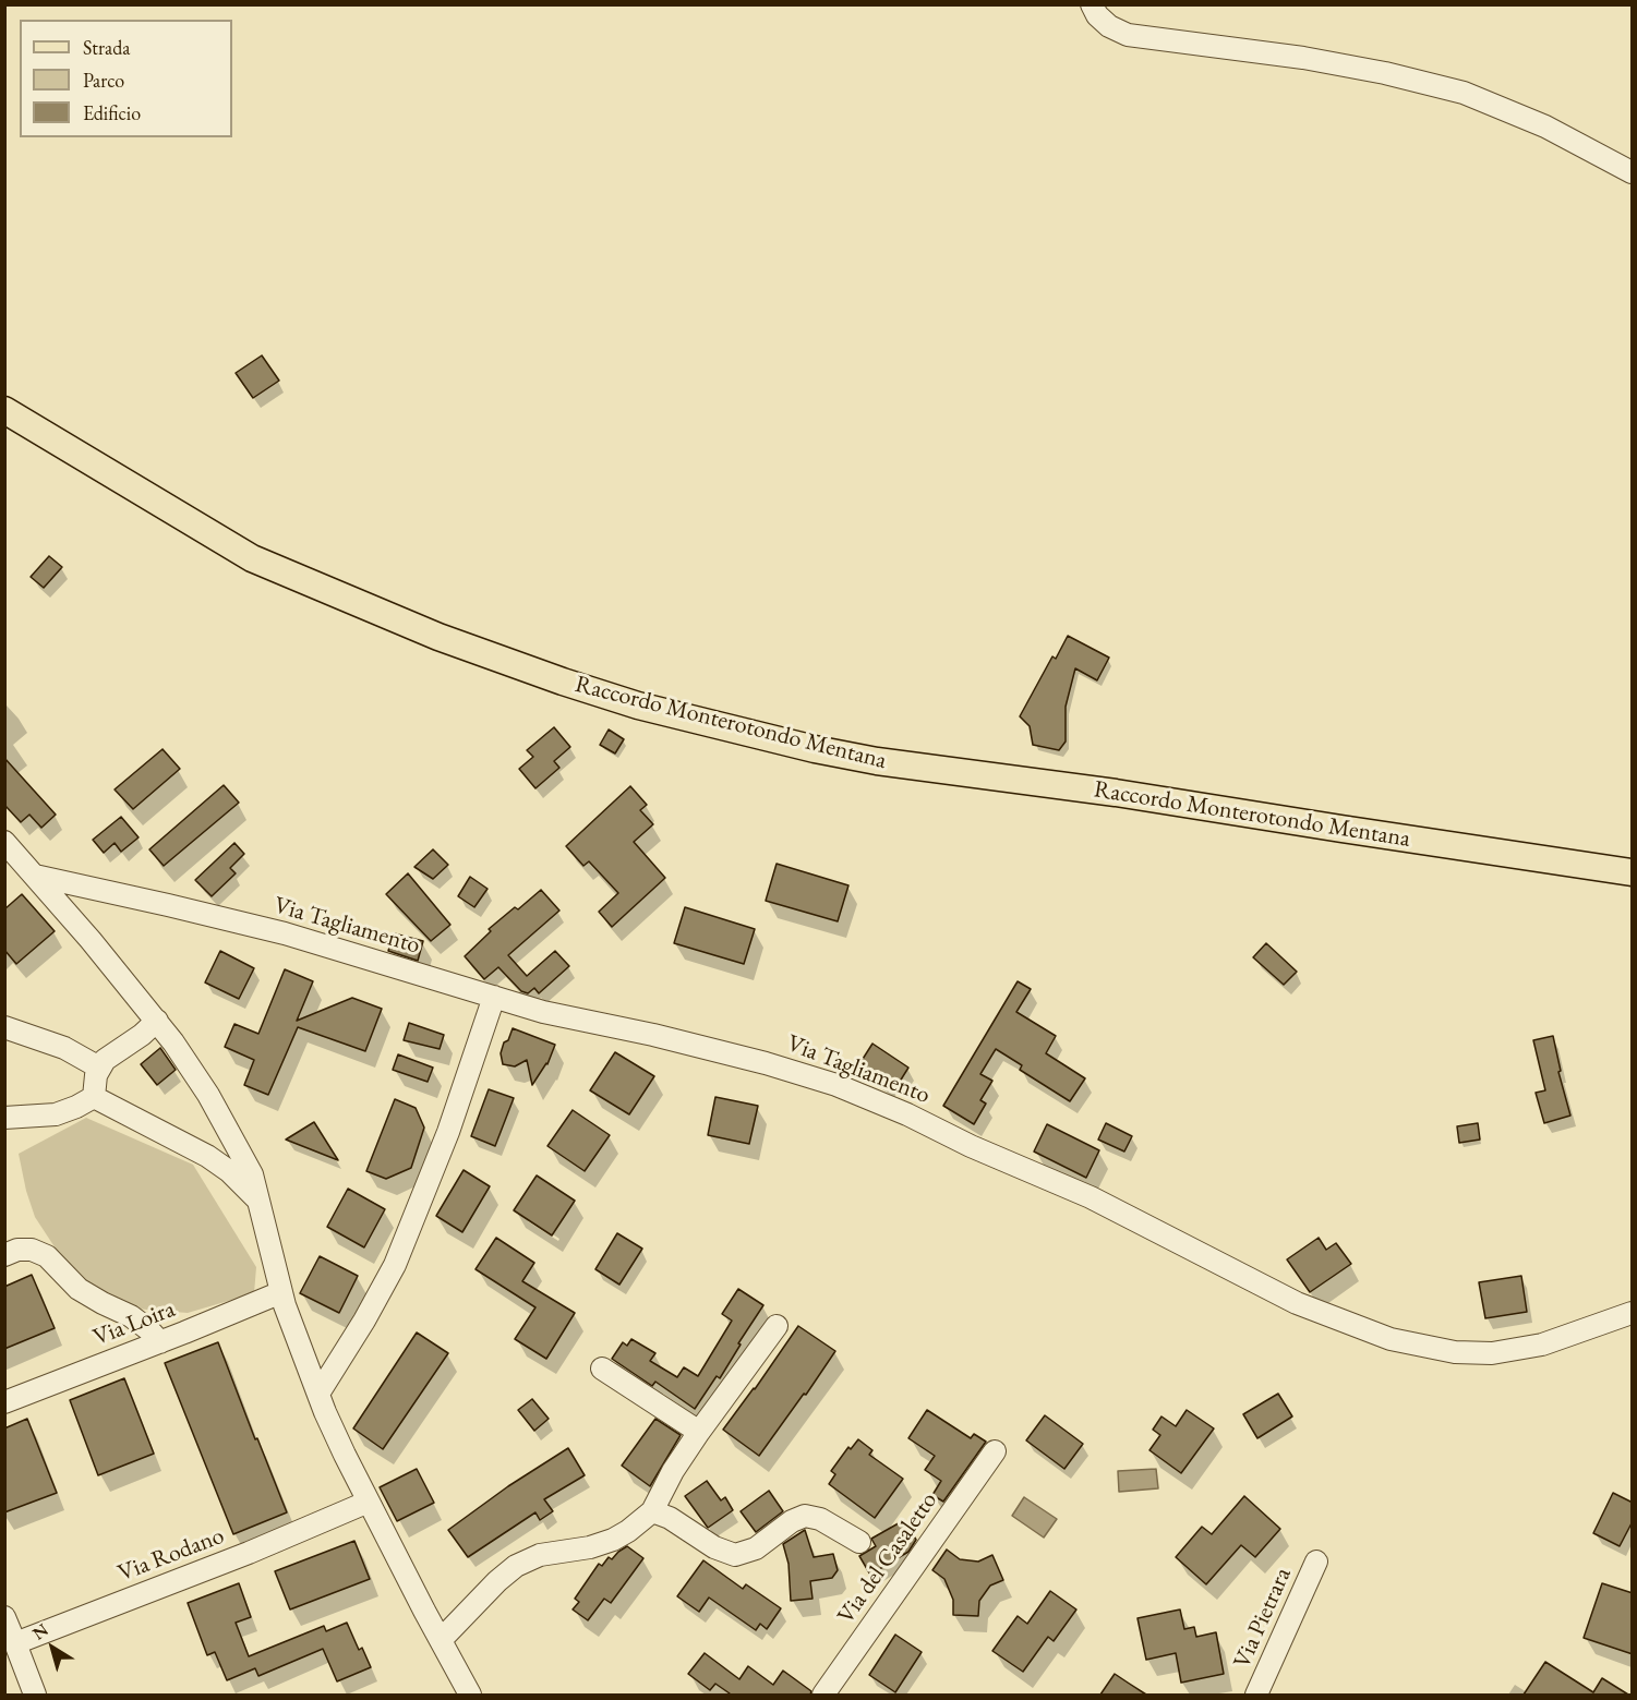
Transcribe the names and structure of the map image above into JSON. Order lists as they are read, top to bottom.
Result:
{
  "streets": {
    "main road": ["Raccordo Monterotondo Mentana"],
    "street": [
      "Via Tagliamento",
      "Via Loira",
      "Via Rodano",
      "Via del Casaletto",
      "Via Pietrara"
    ]
  },
  "legend": ["Strada", "Parco", "Edificio"],
  "north": "top left"
}
